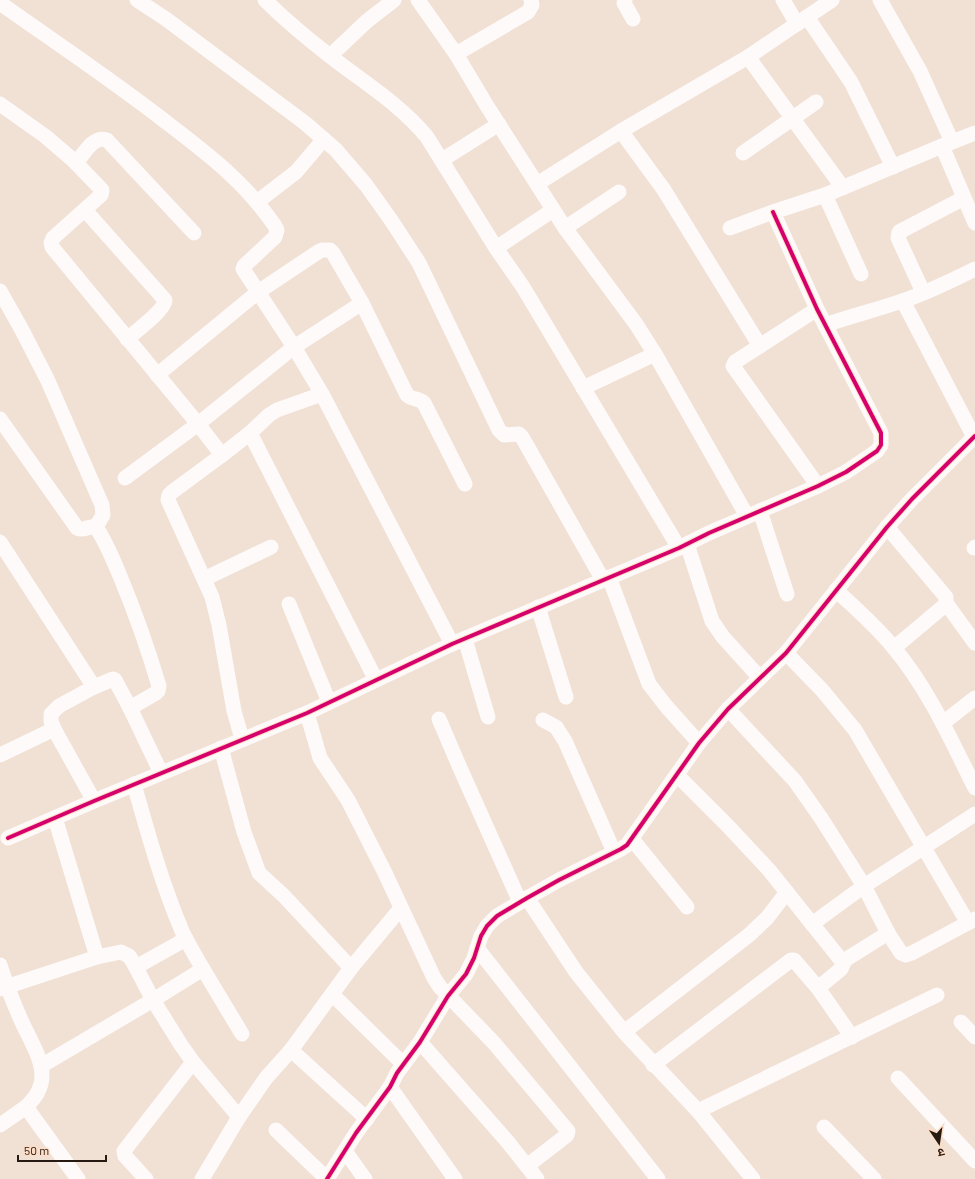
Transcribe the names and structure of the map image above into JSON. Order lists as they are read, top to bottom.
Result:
{
  "scale_bar": "50 m",
  "north": "bottom"
}
